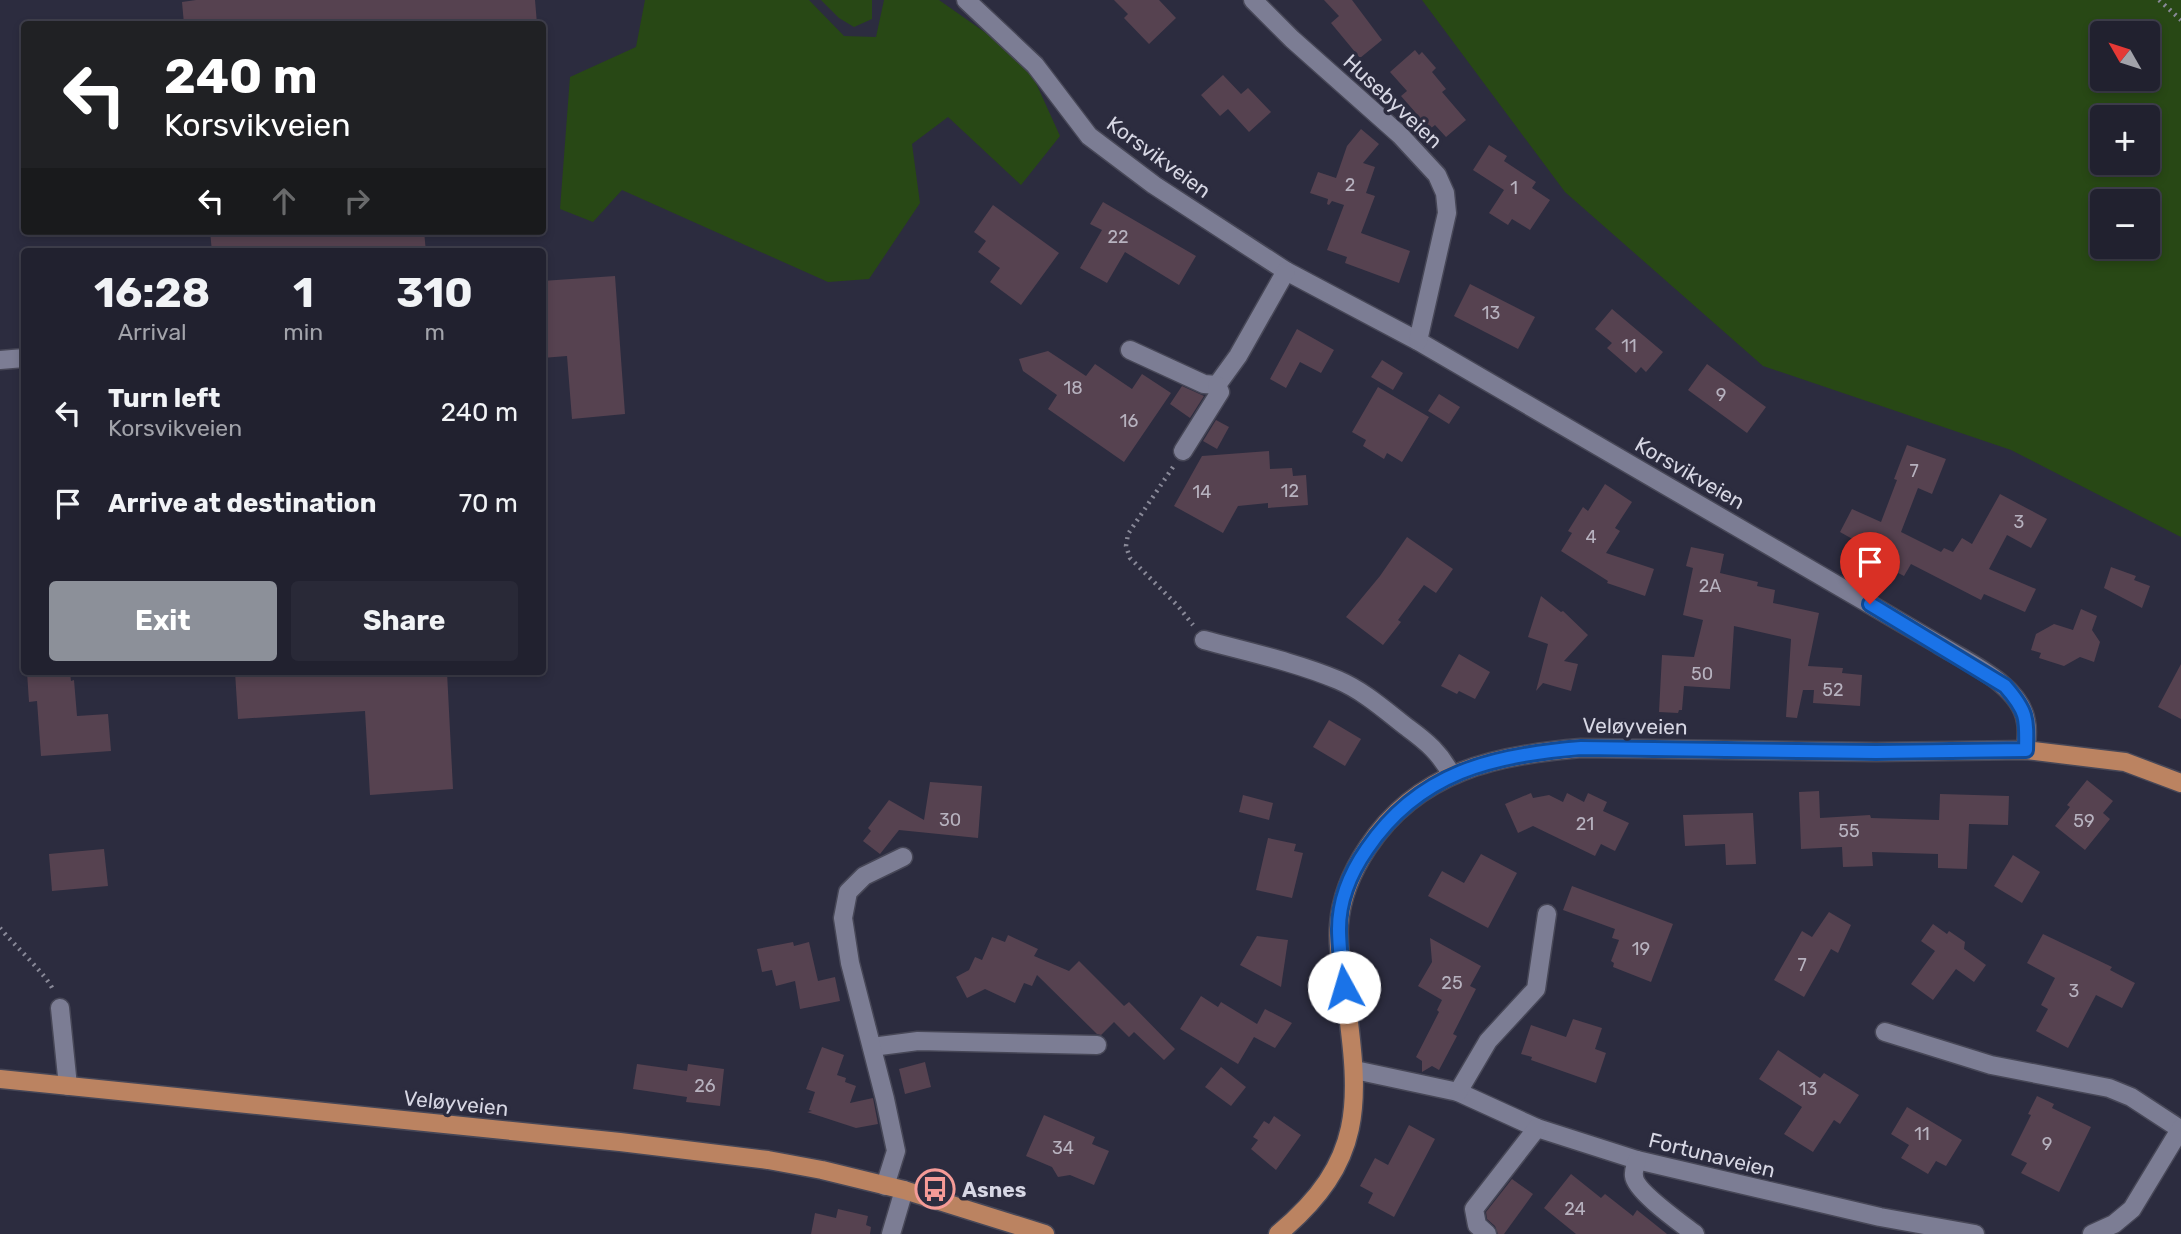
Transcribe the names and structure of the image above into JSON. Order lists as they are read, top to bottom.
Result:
{
  "streets": {
    "main road": ["Veløyveien"],
    "street": ["Husebyveien", "Korsvikveien", "Fortunaveien"]
  },
  "crossings": [
    ["Husebyveien", "Korsvikveien"],
    ["Korsvikveien", "Veløyveien"],
    ["Veløyveien", "Fortunaveien"]
  ],
  "places": {
    "bus stop": ["Asnes"]
  },
  "house_numbers": [
    "2",
    "1",
    "22",
    "13",
    "11",
    "18",
    "9",
    "16",
    "7",
    "12",
    "14",
    "3",
    "4",
    "2A",
    "50",
    "52",
    "30",
    "59",
    "21",
    "55",
    "19",
    "7",
    "25",
    "3",
    "26",
    "13",
    "11",
    "9",
    "34",
    "24"
  ],
  "north": "top left",
  "page": {
    "map_buttons": ["+", "−"],
    "turn": ["240 m", "Korsvikveien"],
    "eta": [
      "16:28",
      "Arrival",
      "1",
      "min",
      "310",
      "m"
    ],
    "list": [
      {
        "name": "Turn left",
        "note": "Korsvikveien",
        "value": "240 m"
      },
      {
        "name": "Arrive at destination",
        "value": "70 m"
      }
    ],
    "buttons": ["Exit", "Share"]
  }
}
